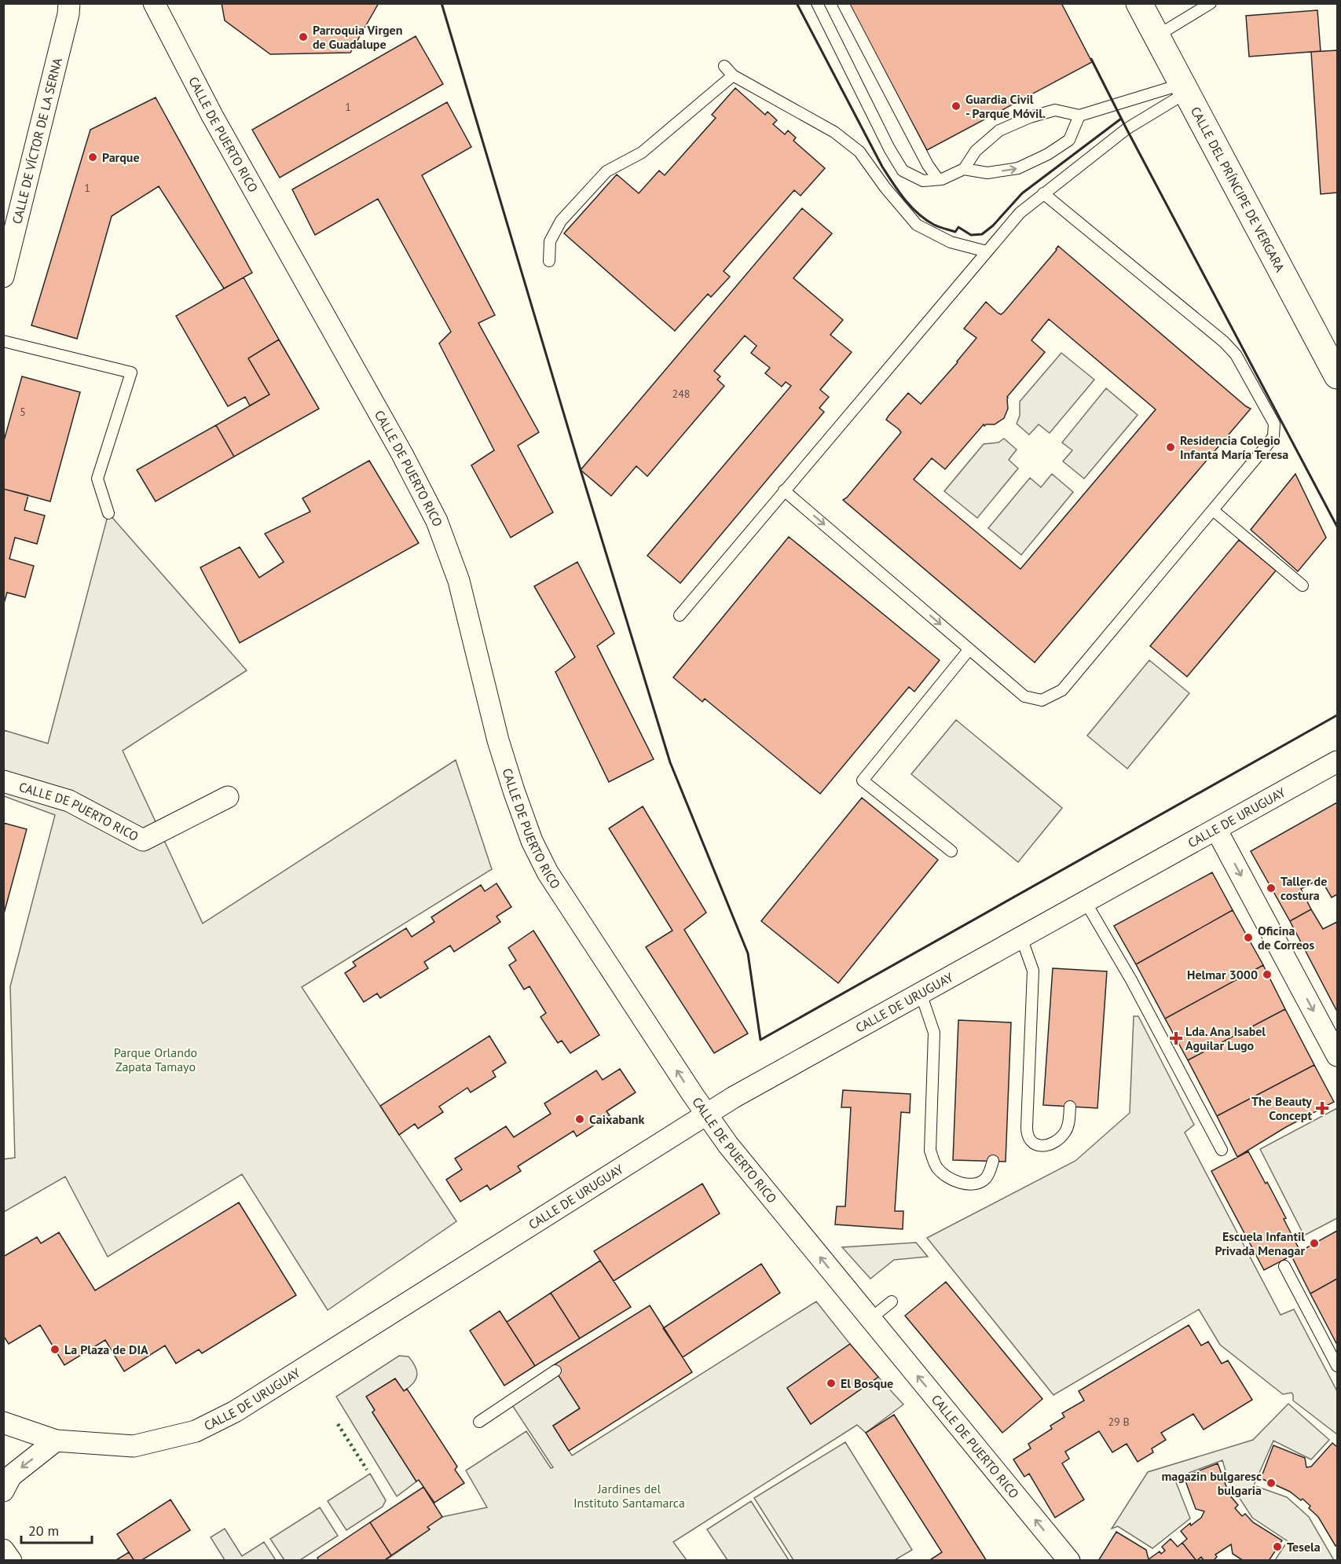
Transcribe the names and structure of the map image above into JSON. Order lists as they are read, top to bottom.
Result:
{
  "streets": {
    "main road": ["CALLE DEL PRÍNCIPE DE VERGARA"],
    "street": ["CALLE DE PUERTO RICO", "CALLE DE VÍCTOR DE LA SERNA", "CALLE DE URUGUAY"]
  },
  "crossings": [
    ["CALLE DE PUERTO RICO", "CALLE DE URUGUAY"]
  ],
  "one_way": ["CALLE DE PUERTO RICO"],
  "parks": ["Parque Orlando Zapata Tamayo", "Jardines del Instituto Santamarca"],
  "places": {
    "other": [
      "Parroquia Virgen de Guadalupe",
      "Guardia Civil - Parque Móvil.",
      "Parque",
      "Residencia Colegio Infanta María Teresa",
      "Taller de costura",
      "Oficina de Correos",
      "Helmar 3000",
      "Caixabank",
      "Escuela Infantil Privada Menagar",
      "La Plaza de DIA",
      "El Bosque",
      "magazin bulgaresc bulgaria",
      "Tesela"
    ],
    "health": ["Lda. Ana Isabel Aguilar Lugo", "The Beauty Concept"]
  },
  "house_numbers": [
    "1",
    "1",
    "248",
    "5",
    "29 B"
  ],
  "scale_bar": "20 m"
}
